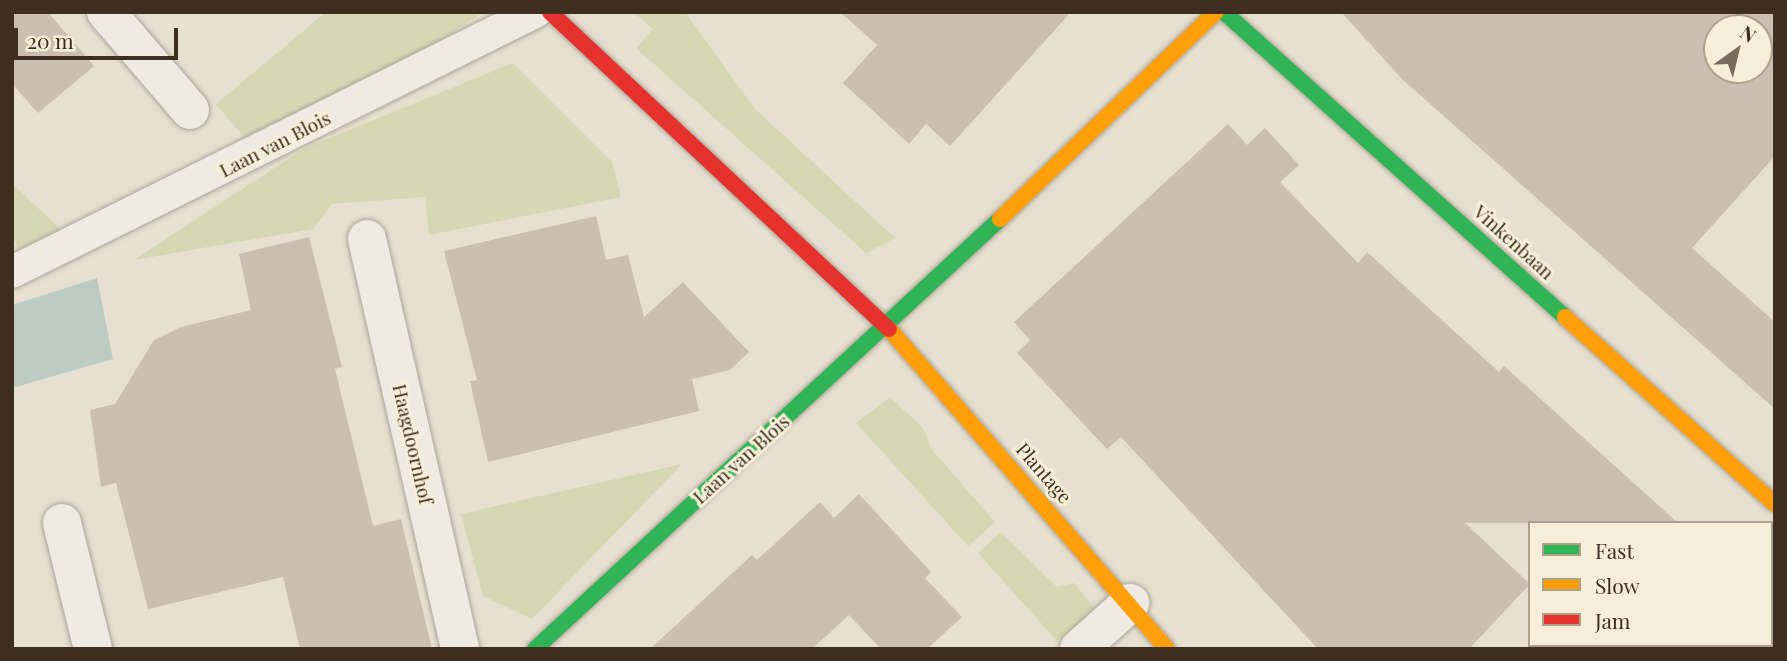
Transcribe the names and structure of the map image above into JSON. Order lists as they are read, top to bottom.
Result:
{
  "streets": {
    "street": [
      "Laan van Blois",
      "Vinkenbaan",
      "Haagdoornhof",
      "Plantage"
    ]
  },
  "crossings": [
    ["Laan van Blois", "Plantage"]
  ],
  "legend": ["Fast", "Slow", "Jam"],
  "scale_bar": "20 m",
  "north": "top right"
}
